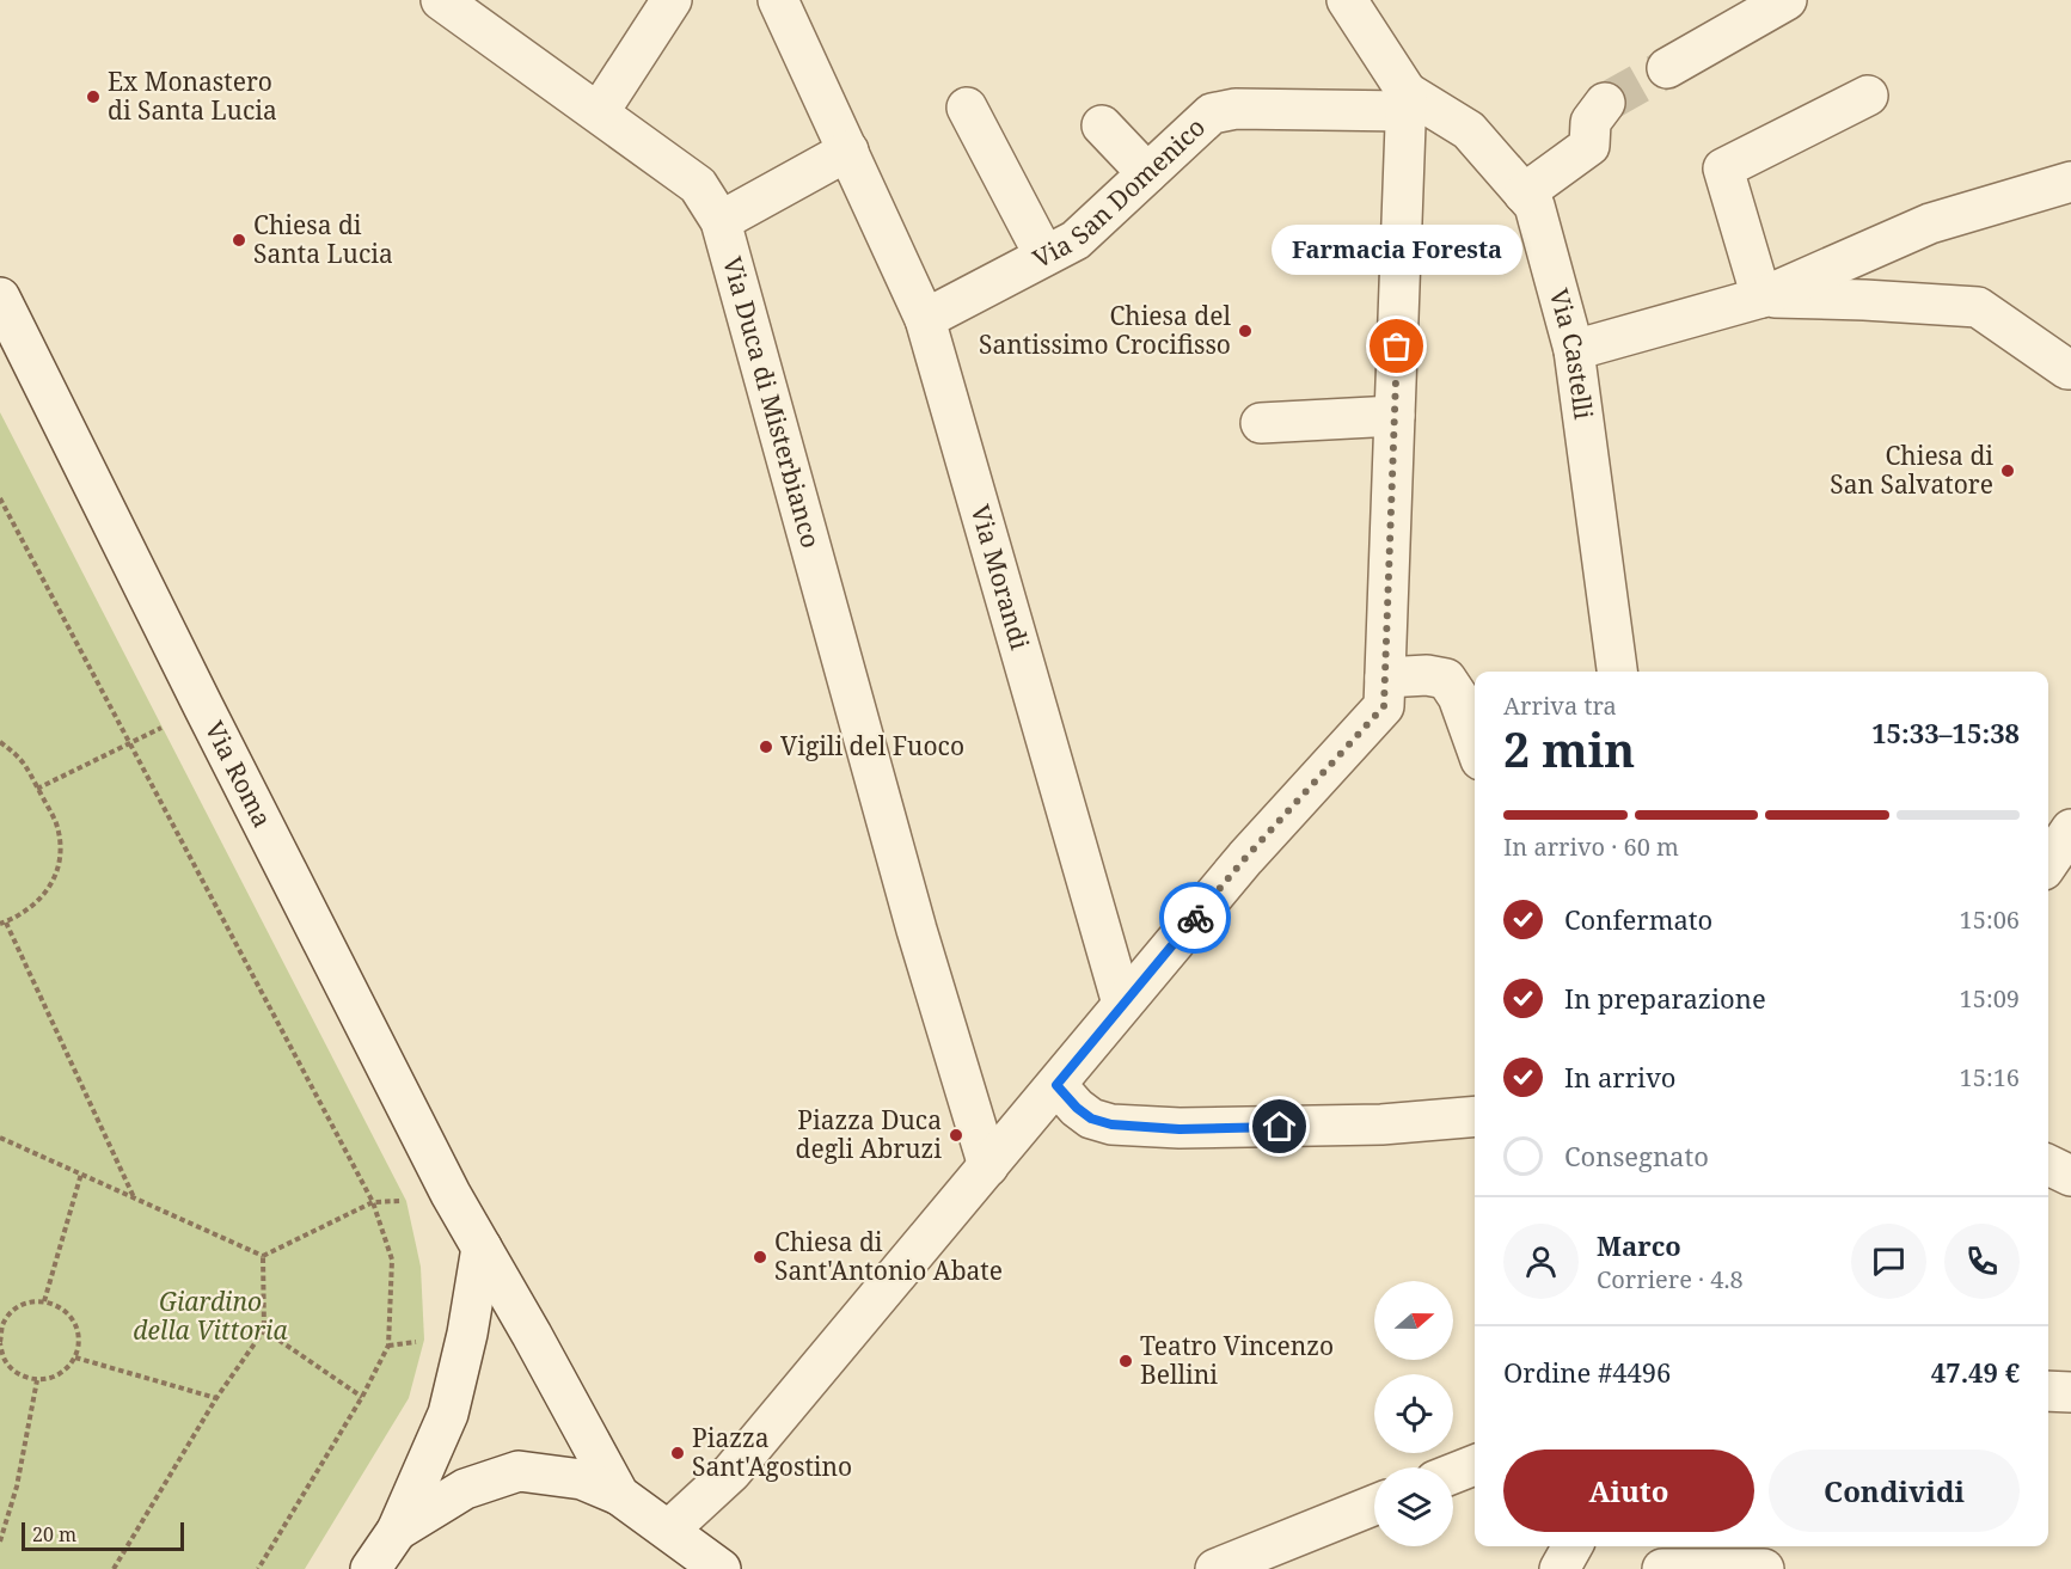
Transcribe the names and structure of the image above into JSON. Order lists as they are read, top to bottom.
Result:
{
  "streets": {
    "street": [
      "Via San Domenico",
      "Via Castelli",
      "Via Duca di Misterbianco",
      "Via Morandi",
      "Via Roma"
    ]
  },
  "crossings": [
    ["Via San Domenico", "Via Castelli"],
    ["Via San Domenico", "Via Morandi"]
  ],
  "parks": ["Giardino della Vittoria"],
  "places": [
    "Ex Monastero di Santa Lucia",
    "Chiesa di Santa Lucia",
    "Chiesa del Santissimo Crocifisso",
    "Farmacia Foresta",
    "Chiesa di San Salvatore",
    "Vigili del Fuoco",
    "Piazza Duca degli Abruzi",
    "Chiesa di Sant'Antonio Abate",
    "Teatro Vincenzo Bellini",
    "Piazza Sant'Agostino"
  ],
  "scale_bar": "20 m",
  "north": "right",
  "page": {
    "bubble": "Farmacia Foresta",
    "heading": ["2 min", "Arriva tra", "15:33–15:38"],
    "panel": [
      "Marco",
      "Corriere · 4.8",
      "Ordine #4496",
      "47.49 €"
    ],
    "bar": "In arrivo · 60 m",
    "list": [
      ["Confermato", "15:06"],
      ["In preparazione", "15:09"],
      ["In arrivo", "15:16"],
      "Consegnato"
    ],
    "buttons": ["Aiuto", "Condividi"],
    "scale": "20 m"
  }
}
